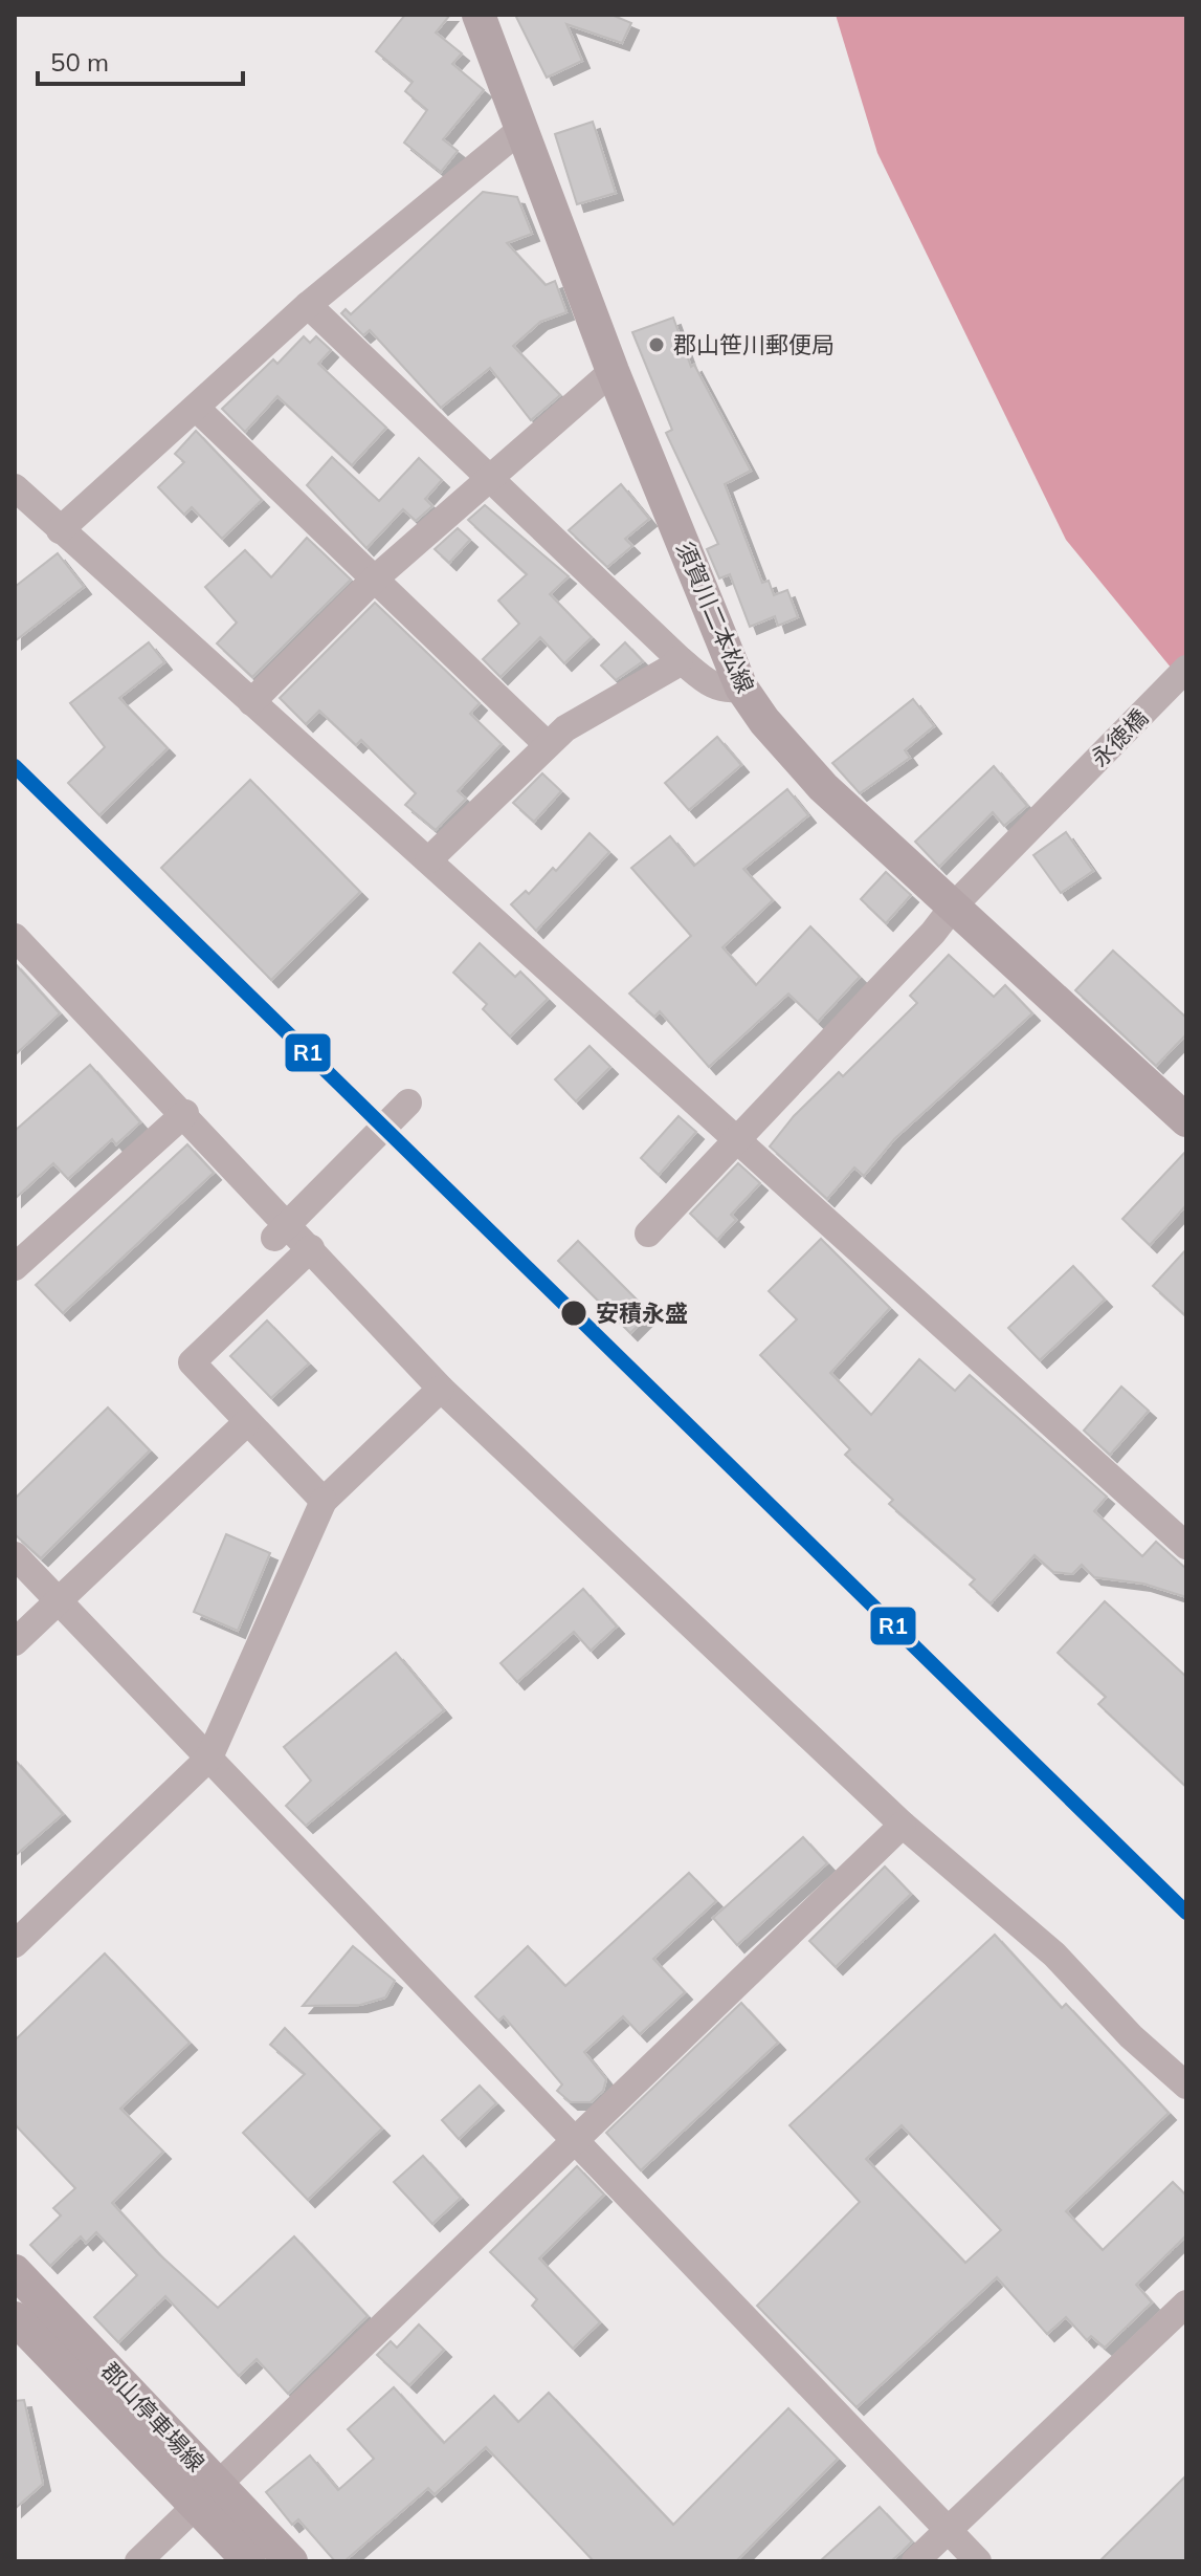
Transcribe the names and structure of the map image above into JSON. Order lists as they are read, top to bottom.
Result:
{
  "streets": {
    "main road": ["須賀川二本松線", "郡山停車場線"],
    "street": ["永徳橋"]
  },
  "crossings": [
    ["須賀川二本松線", "永徳橋"]
  ],
  "places": ["郡山笹川郵便局", "安積永盛"],
  "lines": ["transit line R1"],
  "scale_bar": "50 m"
}
